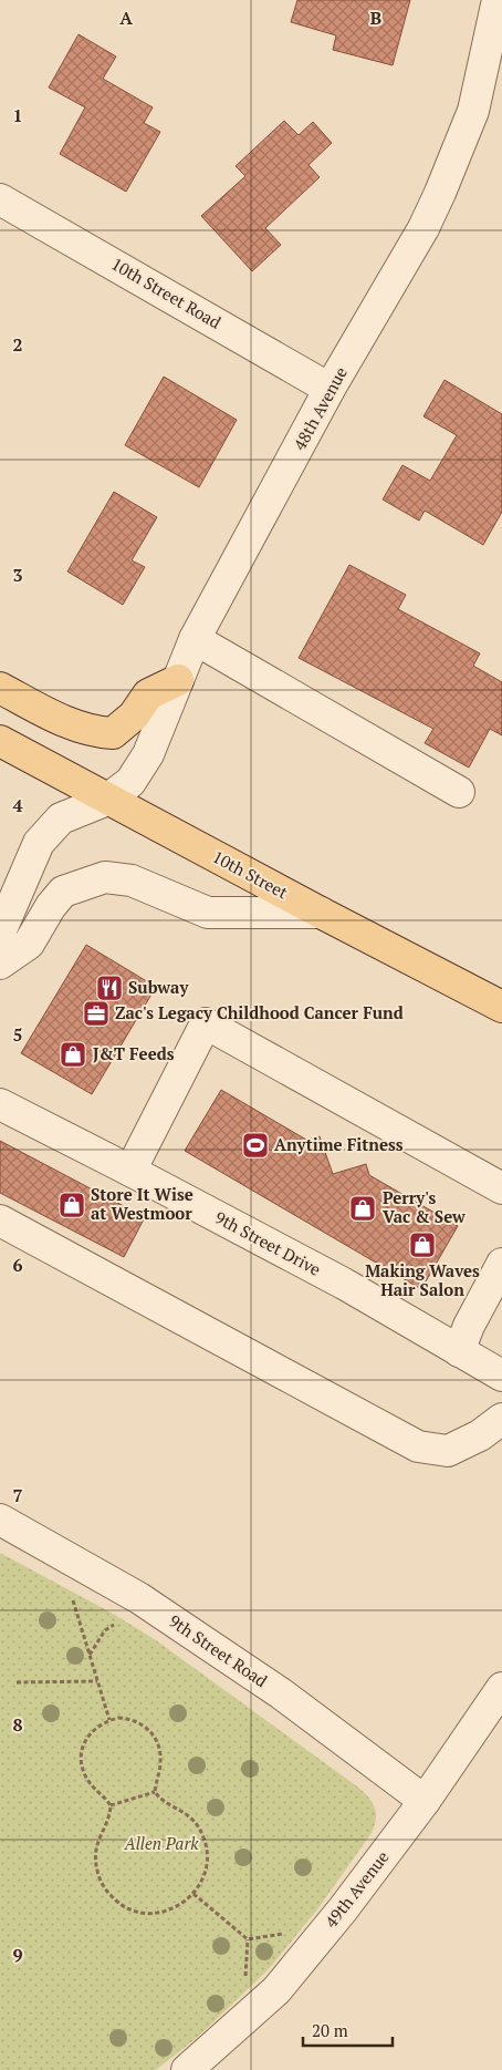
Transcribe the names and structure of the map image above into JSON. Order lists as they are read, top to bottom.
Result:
{
  "streets": {
    "main road": ["10th Street"],
    "street": [
      "10th Street Road",
      "48th Avenue",
      "9th Street Drive",
      "9th Street Road",
      "49th Avenue"
    ]
  },
  "crossings": [
    ["10th Street Road", "48th Avenue"],
    ["48th Avenue", "10th Street"],
    ["9th Street Road", "49th Avenue"]
  ],
  "parks": ["Allen Park"],
  "places": {
    "restaurant": ["Subway"],
    "office": ["Zac's Legacy Childhood Cancer Fund"],
    "shop": [
      "J&T Feeds",
      "Store It Wise at Westmoor",
      "Perry's Vac & Sew",
      "Making Waves Hair Salon"
    ],
    "sports": ["Anytime Fitness"]
  },
  "scale_bar": "20 m",
  "grid": {
    "columns": ["A", "B"],
    "rows": [
      "1",
      "2",
      "3",
      "4",
      "5",
      "6",
      "7",
      "8",
      "9"
    ]
  }
}
